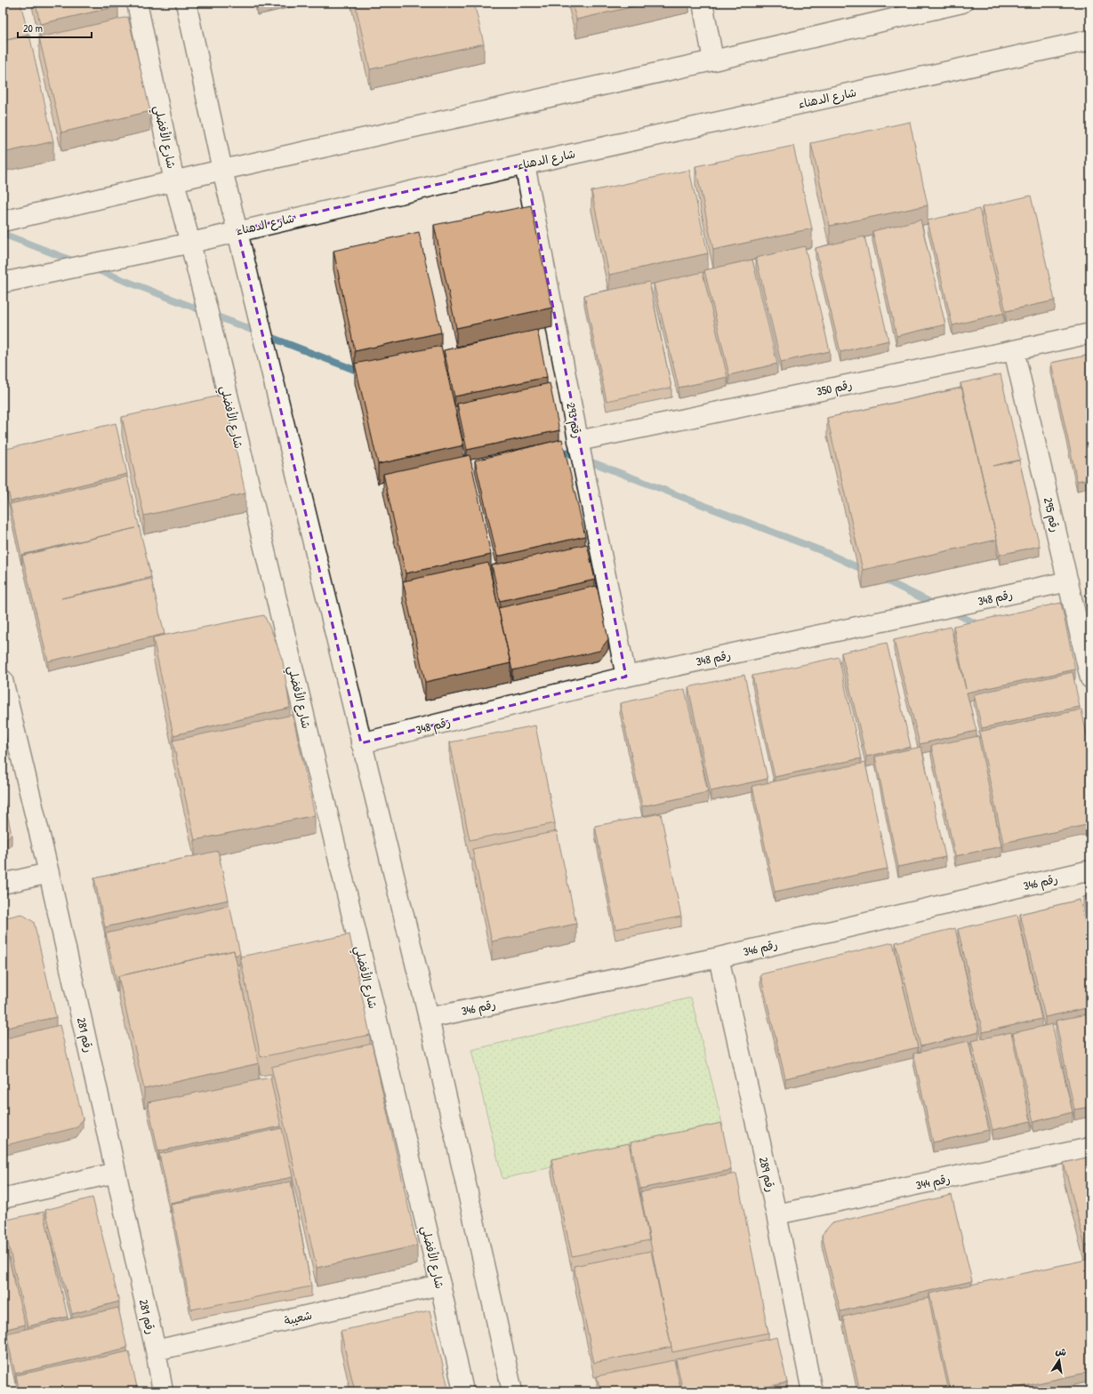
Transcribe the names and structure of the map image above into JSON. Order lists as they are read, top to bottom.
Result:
{
  "streets": {
    "street": [
      "شارع الدهناء",
      "شارع الأفضلي",
      "رقم 350",
      "رقم 293",
      "رقم 295",
      "رقم 348",
      "رقم 346",
      "رقم 281",
      "رقم 289",
      "رقم 344",
      "شعيبة"
    ]
  },
  "crossings": [
    ["شارع الدهناء", "شارع الأفضلي"],
    ["شارع الدهناء", "رقم 293"],
    ["شارع الأفضلي", "شعيبة"],
    ["رقم 350", "رقم 293"],
    ["رقم 350", "رقم 295"],
    ["رقم 293", "رقم 348"],
    ["رقم 295", "رقم 348"],
    ["رقم 346", "رقم 289"],
    ["رقم 281", "شعيبة"],
    ["رقم 289", "رقم 344"]
  ],
  "scale_bar": "20 m",
  "north": "top"
}
